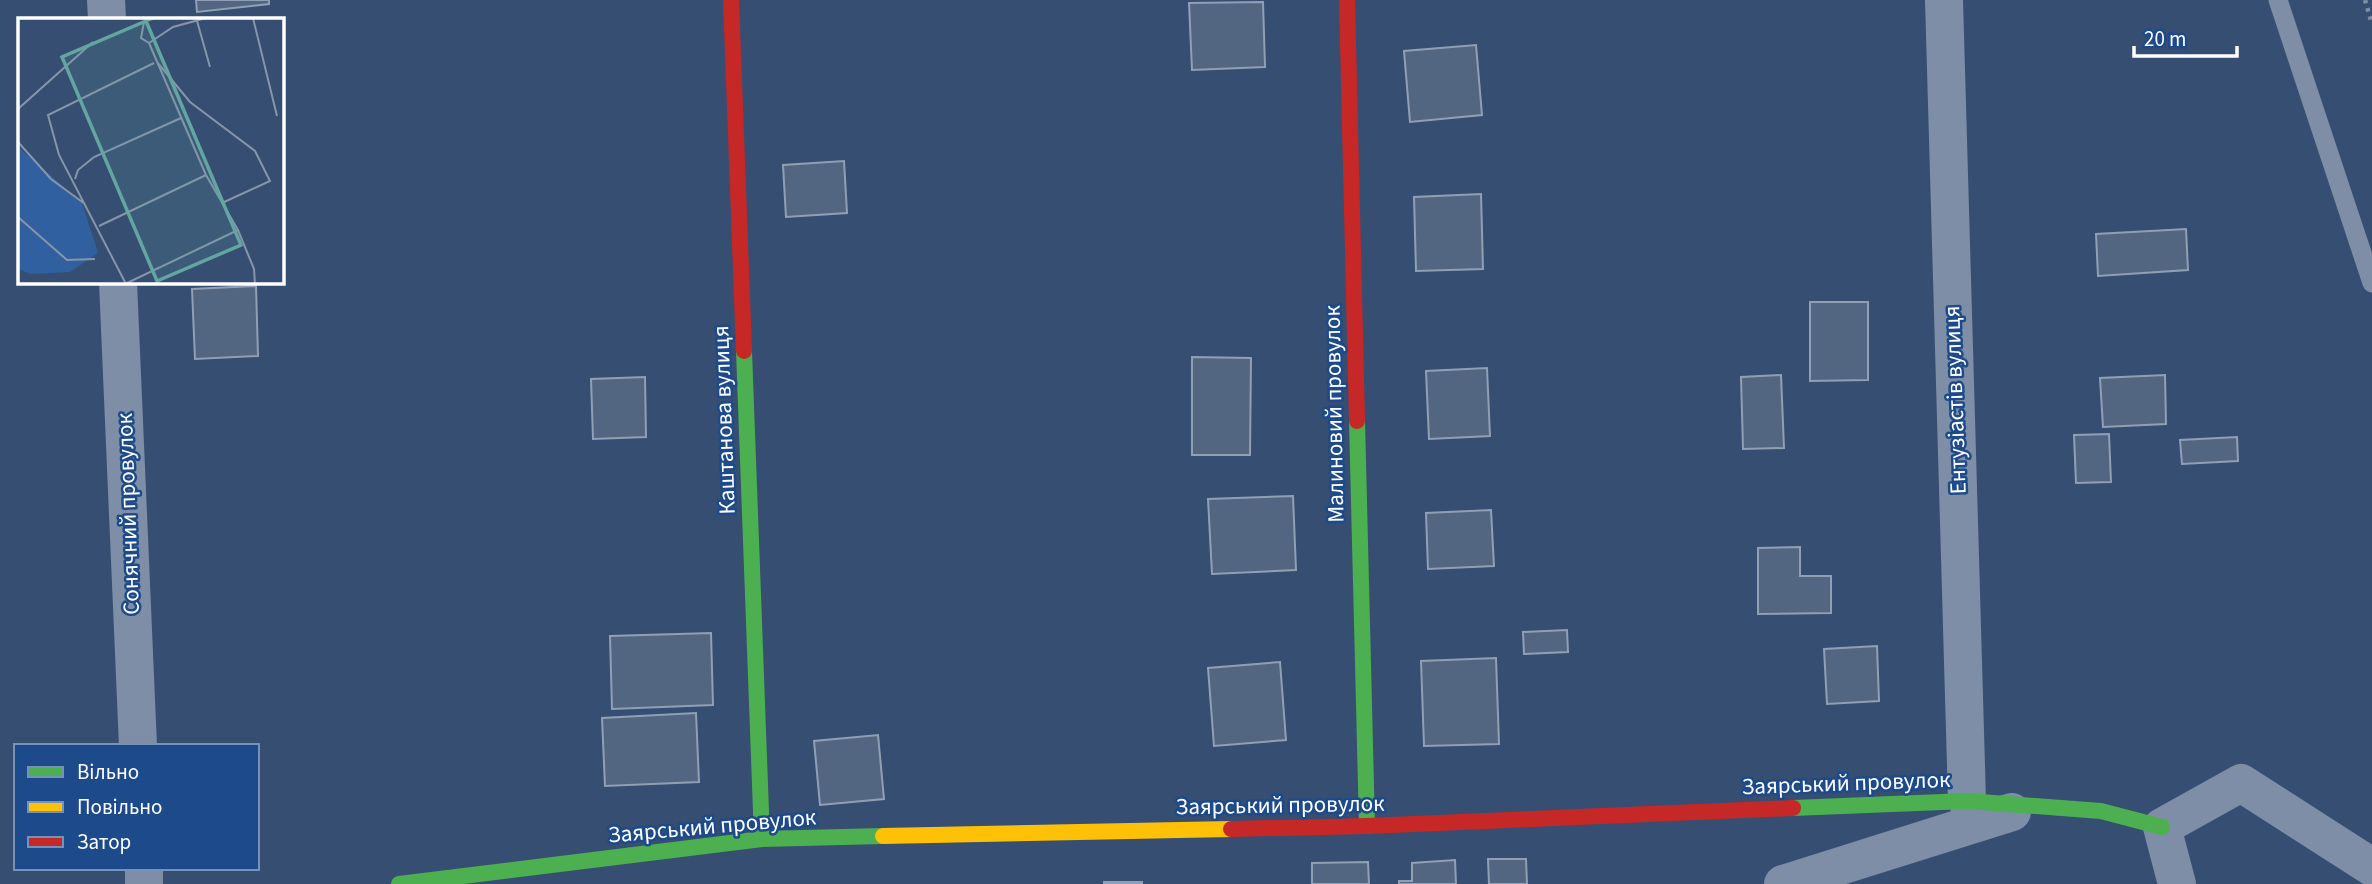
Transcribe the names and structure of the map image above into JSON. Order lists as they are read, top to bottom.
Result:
{
  "streets": {
    "street": [
      "Ентузіастів вулиця",
      "Малиновий провулок",
      "Каштанова вулиця",
      "Сонячний провулок",
      "Заярський провулок"
    ]
  },
  "crossings": [
    ["Ентузіастів вулиця", "Заярський провулок"],
    ["Малиновий провулок", "Заярський провулок"],
    ["Каштанова вулиця", "Заярський провулок"]
  ],
  "legend": ["Вільно", "Повільно", "Затор"],
  "scale_bar": "20 m"
}
